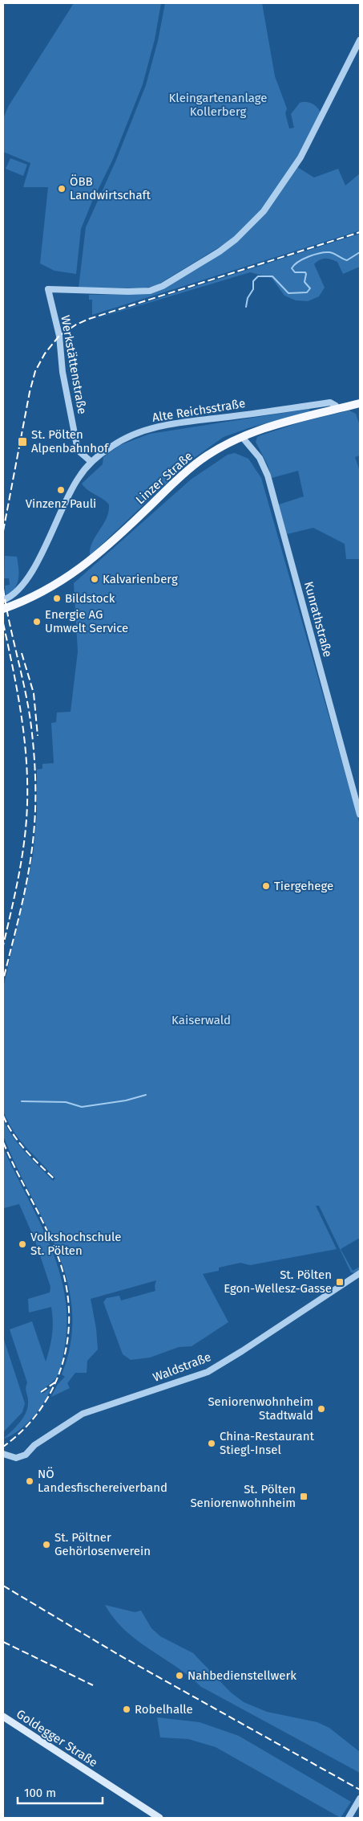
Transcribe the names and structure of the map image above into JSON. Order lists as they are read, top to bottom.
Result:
{
  "streets": {
    "main road": ["Linzer Straße", "Goldegger Straße"],
    "street": [
      "Werkstättenstraße",
      "Alte Reichsstraße",
      "Kunrathstraße",
      "Waldstraße"
    ]
  },
  "crossings": [
    ["Werkstättenstraße", "Alte Reichsstraße"],
    ["Alte Reichsstraße", "Linzer Straße"],
    ["Linzer Straße", "Kunrathstraße"]
  ],
  "parks": ["Kleingartenanlage Kollerberg", "Kaiserwald"],
  "places": {
    "other": [
      "ÖBB Landwirtschaft",
      "Vinzenz Pauli",
      "Kalvarienberg",
      "Bildstock",
      "Energie AG Umwelt Service",
      "Tiergehege",
      "Volkshochschule St. Pölten",
      "Seniorenwohnheim Stadtwald",
      "China-Restaurant Stiegl-Insel",
      "NÖ Landesfischereiverband",
      "St. Pöltner Gehörlosenverein",
      "Nahbedienstellwerk",
      "Robelhalle"
    ],
    "transit": ["St. Pölten Alpenbahnhof", "St. Pölten Egon-Wellesz-Gasse", "St. Pölten Seniorenwohnheim"]
  },
  "scale_bar": "100 m"
}
